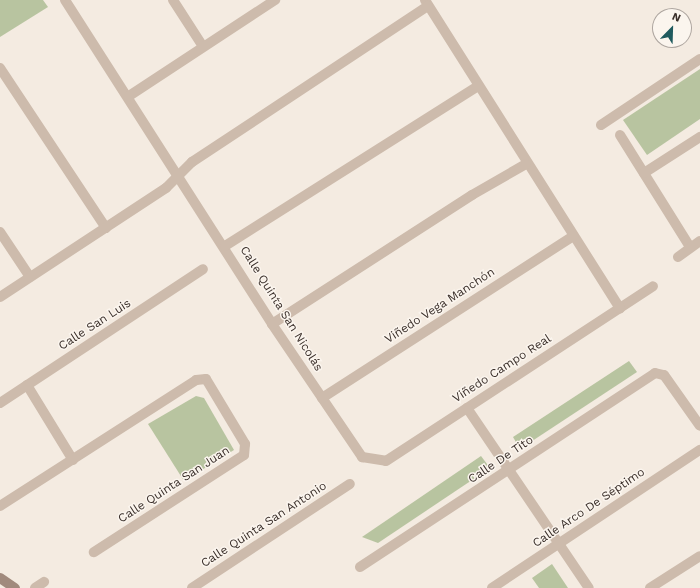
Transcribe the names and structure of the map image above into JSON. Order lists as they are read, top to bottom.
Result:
{
  "streets": {
    "street": [
      "Viñedo Vega Manchón",
      "Calle Quinta San Nicolás",
      "Calle San Luis",
      "Viñedo Campo Real",
      "Calle De Tito",
      "Calle Quinta San Juan",
      "Calle Arco De Séptimo",
      "Calle Quinta San Antonio"
    ]
  },
  "crossings": [
    ["Viñedo Vega Manchón", "Calle Quinta San Nicolás"],
    ["Calle Quinta San Nicolás", "Viñedo Campo Real"]
  ],
  "north": "top right"
}
